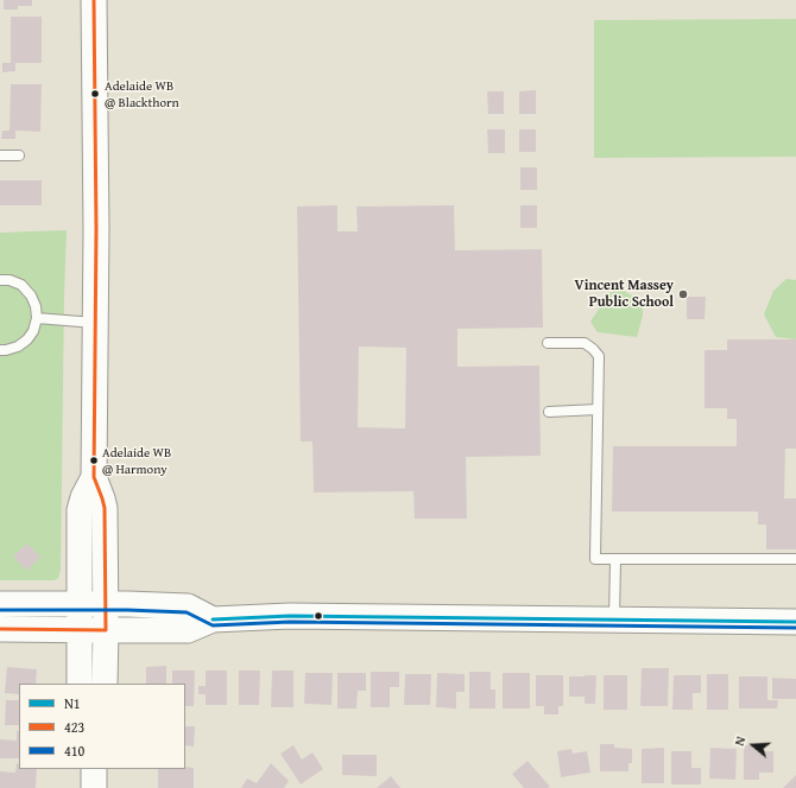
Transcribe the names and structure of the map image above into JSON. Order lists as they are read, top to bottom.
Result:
{
  "places": ["Adelaide WB @ Blackthorn", "Vincent Massey Public School", "Adelaide WB @ Harmony"],
  "lines": ["transit line 423", "transit line 410", "transit line N1"],
  "legend": ["N1", "423", "410"],
  "north": "left"
}
